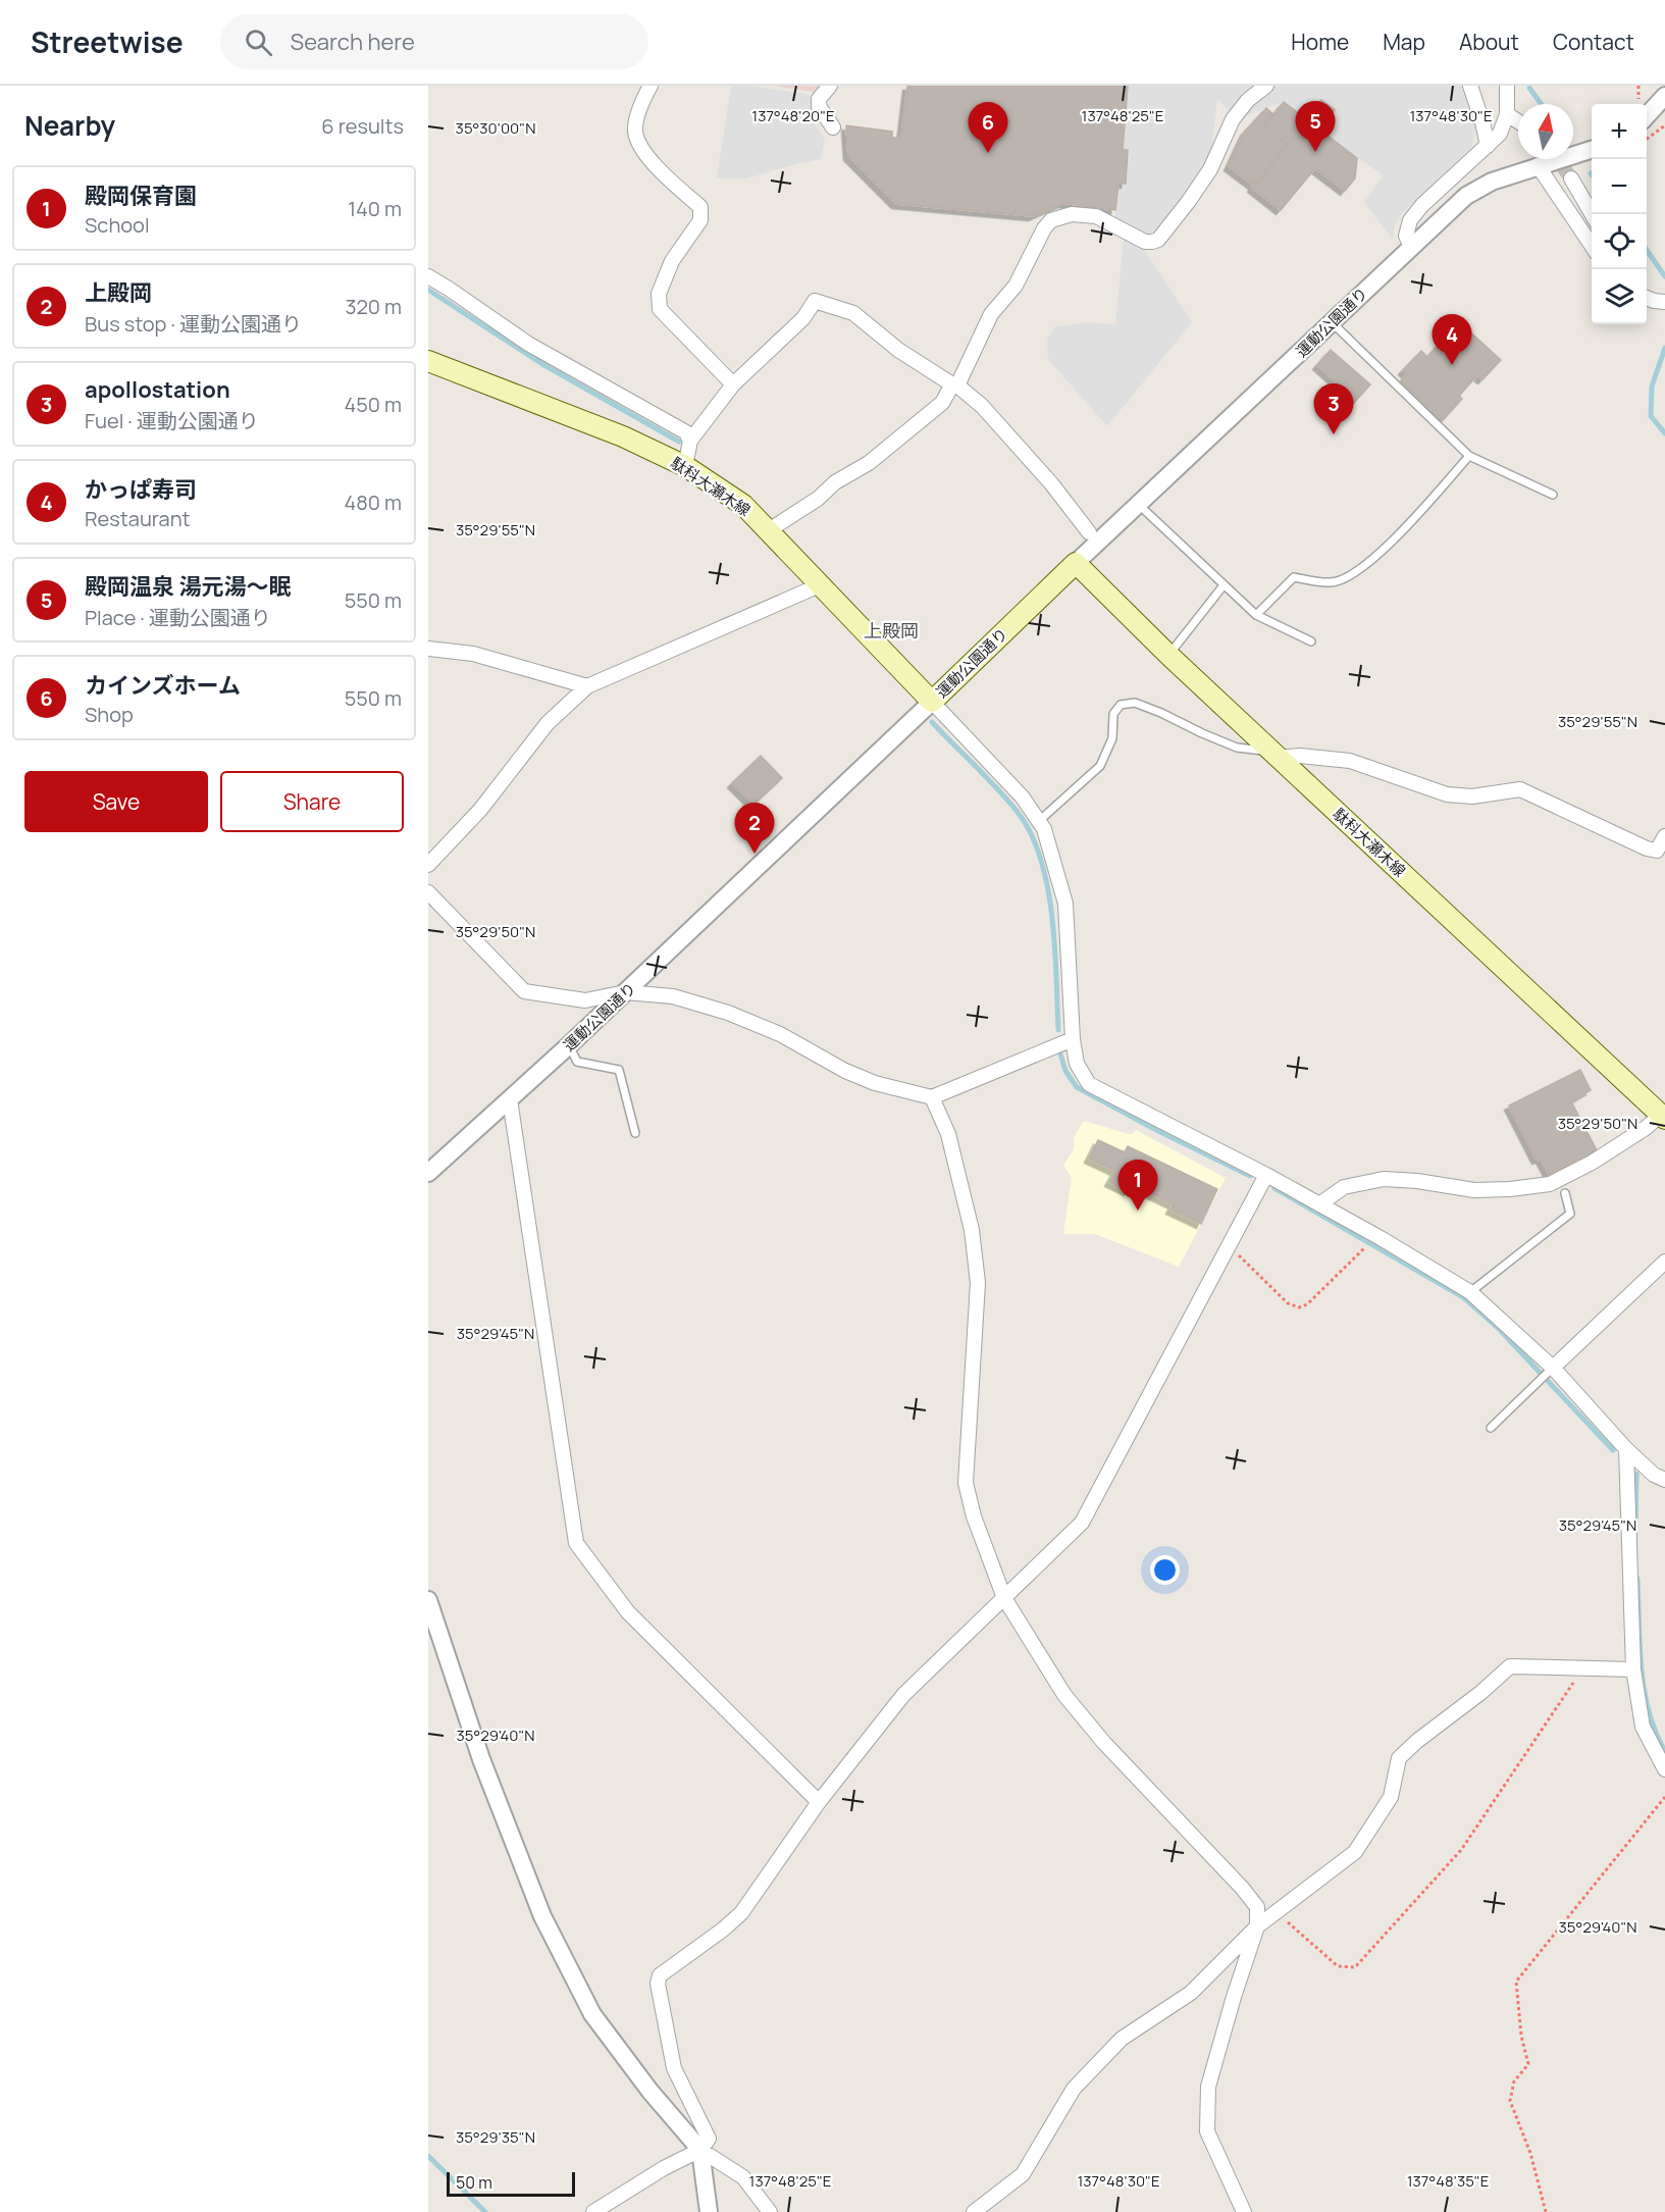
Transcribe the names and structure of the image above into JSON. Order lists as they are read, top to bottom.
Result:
{
  "streets": {
    "main road": ["運動公園通り", "駄科大瀬木線"]
  },
  "crossings": [
    ["運動公園通り", "駄科大瀬木線"]
  ],
  "districts": ["上殿岡"],
  "scale_bar": "50 m",
  "north": "top",
  "page": {
    "header": "Streetwise",
    "search": "Search here",
    "nav": [
      "Home",
      "Map",
      "About",
      "Contact"
    ],
    "heading": ["Nearby", "6 results"],
    "pins": [
      "5",
      "6",
      "4",
      "3",
      "2",
      "1"
    ],
    "map_buttons": ["+", "−"],
    "list": [
      {
        "mark": "1",
        "name": "殿岡保育園",
        "note": "School",
        "value": "140 m"
      },
      {
        "mark": "2",
        "name": "上殿岡",
        "note": "Bus stop · 運動公園通り",
        "value": "320 m"
      },
      {
        "mark": "3",
        "name": "apollostation",
        "note": "Fuel · 運動公園通り",
        "value": "450 m"
      },
      {
        "mark": "4",
        "name": "かっぱ寿司",
        "note": "Restaurant",
        "value": "480 m"
      },
      {
        "mark": "5",
        "name": "殿岡温泉 湯元湯～眠",
        "note": "Place · 運動公園通り",
        "value": "550 m"
      },
      {
        "mark": "6",
        "name": "カインズホーム",
        "note": "Shop",
        "value": "550 m"
      }
    ],
    "buttons": ["Save", "Share"],
    "scale": "50 m"
  },
  "coordinates": [
    "137°48'20\"E",
    "137°48'25\"E",
    "137°48'30\"E",
    "35°30'00\"N",
    "35°29'55\"N",
    "35°29'50\"N",
    "35°29'45\"N",
    "35°29'40\"N",
    "35°29'35\"N",
    "137°48'35\"E"
  ]
}
